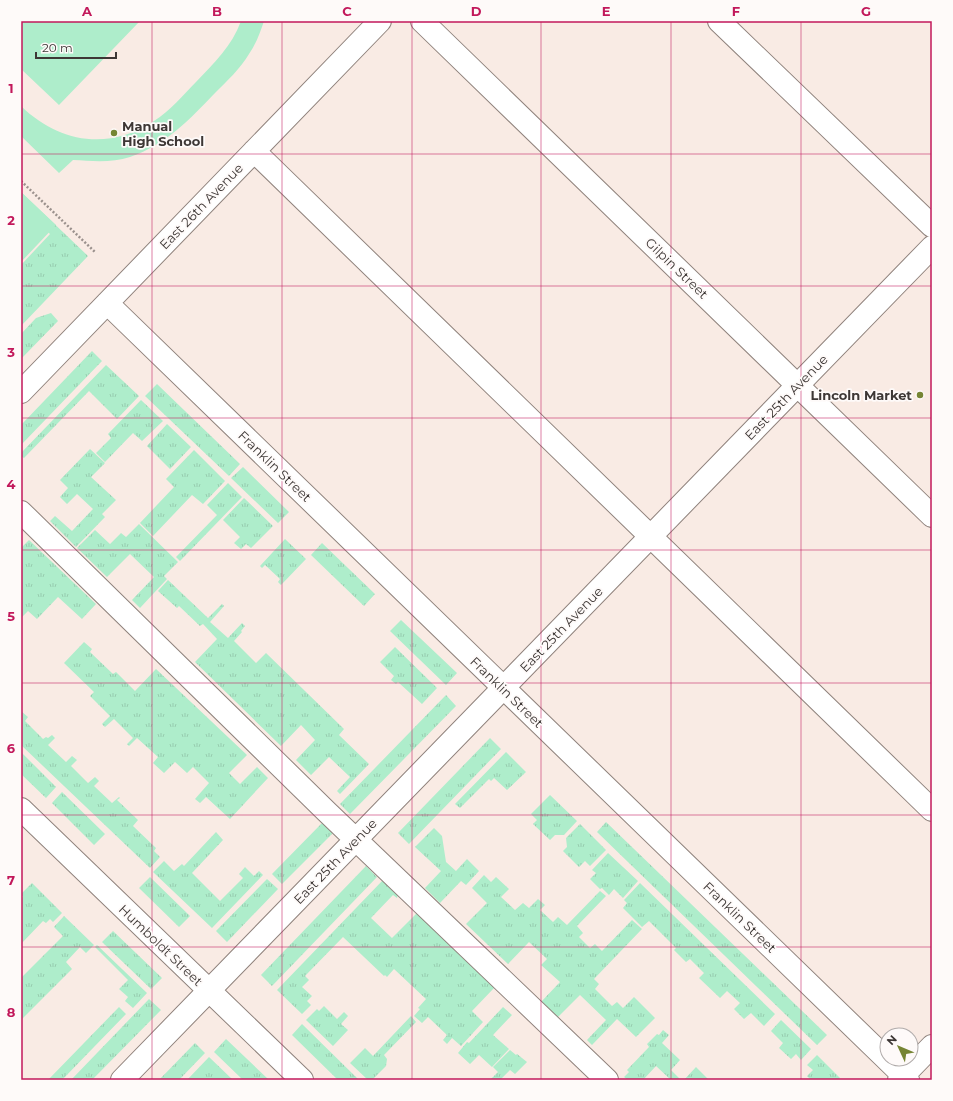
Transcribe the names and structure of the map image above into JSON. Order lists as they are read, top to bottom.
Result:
{
  "streets": {
    "street": [
      "East 26th Avenue",
      "Gilpin Street",
      "East 25th Avenue",
      "Franklin Street",
      "Humboldt Street"
    ]
  },
  "crossings": [
    ["East 26th Avenue", "Franklin Street"],
    ["Gilpin Street", "East 25th Avenue"],
    ["East 25th Avenue", "Franklin Street"],
    ["East 25th Avenue", "Humboldt Street"]
  ],
  "places": ["Manual High School", "Lincoln Market"],
  "scale_bar": "20 m",
  "north": "top left",
  "grid": {
    "columns": [
      "A",
      "B",
      "C",
      "D",
      "E",
      "F",
      "G"
    ],
    "rows": [
      "1",
      "2",
      "3",
      "4",
      "5",
      "6",
      "7",
      "8"
    ]
  }
}
